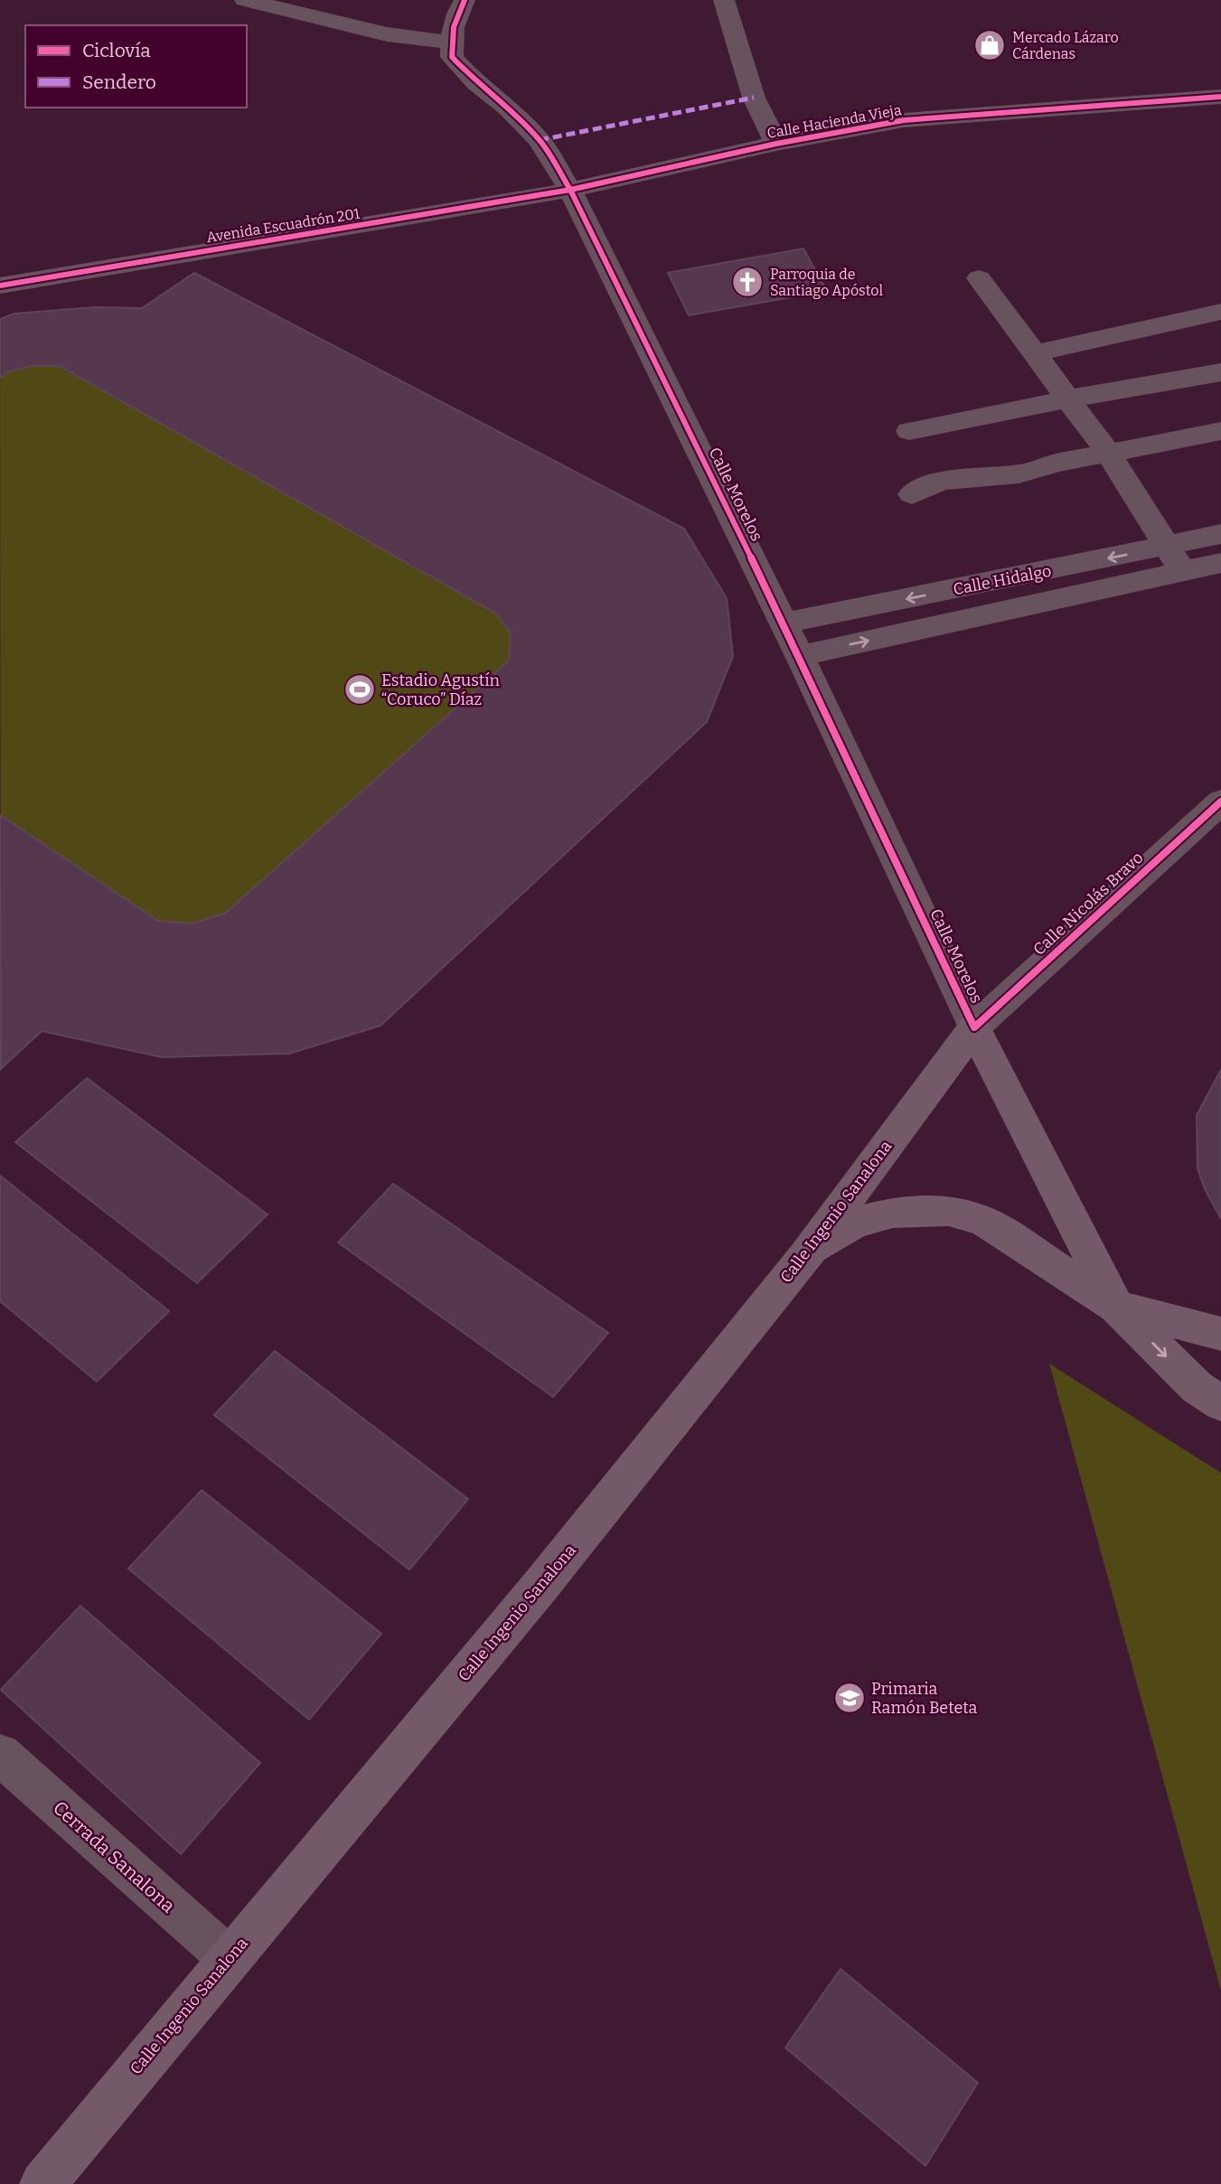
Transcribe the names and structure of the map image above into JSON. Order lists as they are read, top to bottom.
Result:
{
  "streets": {
    "main road": ["Calle Morelos", "Calle Ingenio Sanalona"],
    "street": [
      "Calle Hacienda Vieja",
      "Avenida Escuadrón 201",
      "Calle Hidalgo",
      "Calle Nicolás Bravo",
      "Cerrada Sanalona"
    ]
  },
  "crossings": [
    ["Calle Hacienda Vieja", "Avenida Escuadrón 201"],
    ["Calle Hacienda Vieja", "Calle Morelos"],
    ["Avenida Escuadrón 201", "Calle Morelos"],
    ["Calle Morelos", "Calle Hidalgo"],
    ["Calle Morelos", "Calle Nicolás Bravo"],
    ["Calle Morelos", "Calle Ingenio Sanalona"],
    ["Calle Nicolás Bravo", "Calle Ingenio Sanalona"],
    ["Calle Ingenio Sanalona", "Cerrada Sanalona"]
  ],
  "places": {
    "shop": ["Mercado Lázaro Cárdenas"],
    "church": ["Parroquia de Santiago Apóstol"],
    "sports": ["Estadio Agustín “Coruco” Díaz"],
    "school or university": ["Primaria Ramón Beteta"]
  },
  "legend": ["Ciclovía", "Sendero"]
}
